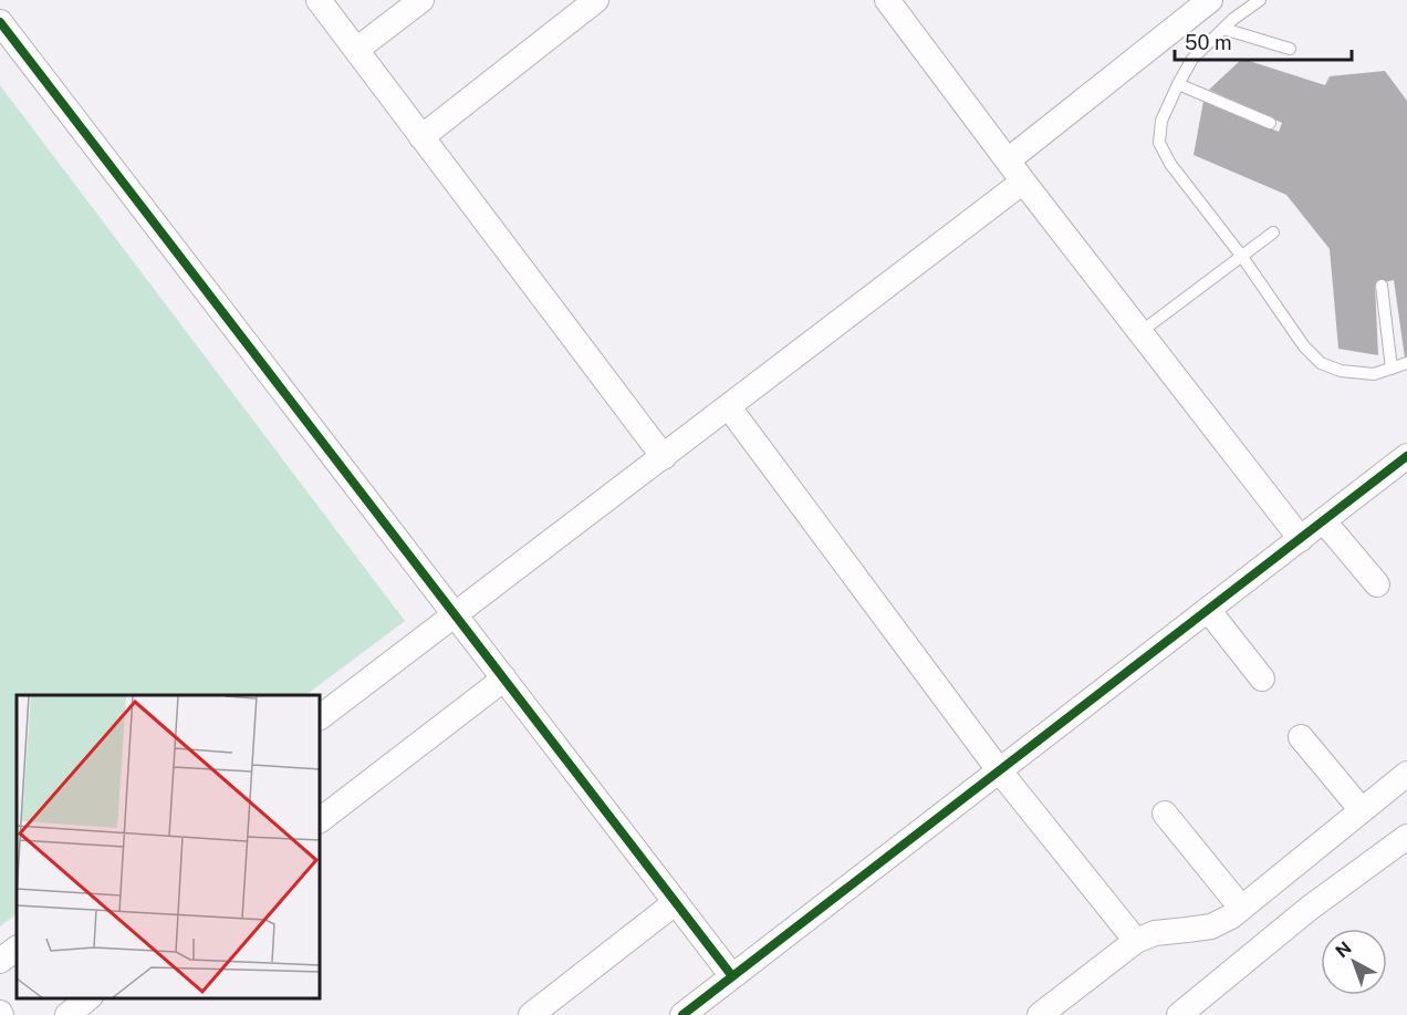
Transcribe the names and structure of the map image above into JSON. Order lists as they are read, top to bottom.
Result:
{
  "scale_bar": "50 m",
  "north": "top left"
}
